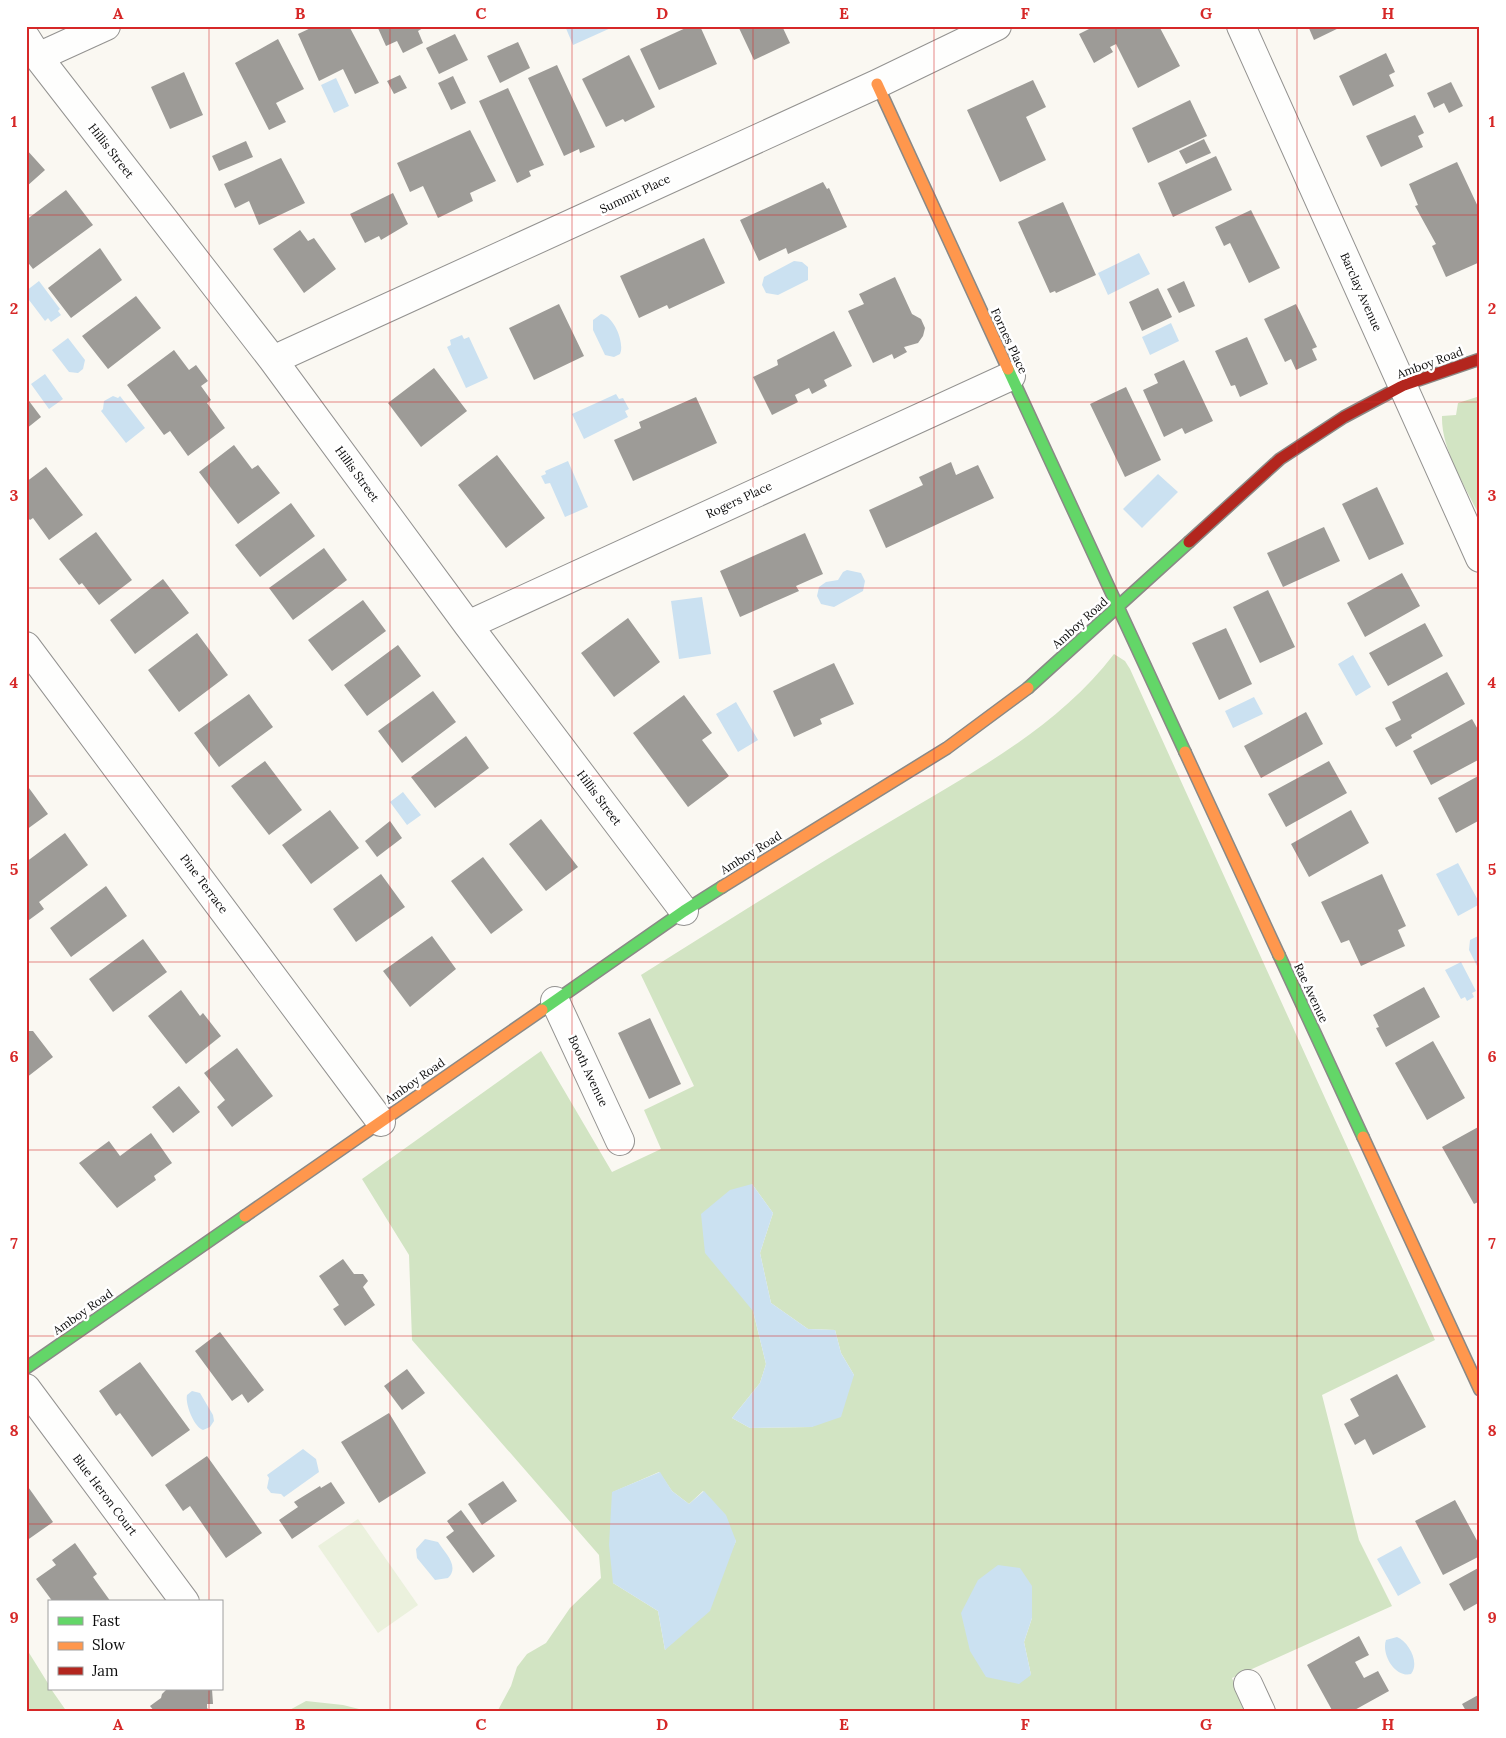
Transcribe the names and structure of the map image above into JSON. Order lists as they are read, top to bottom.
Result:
{
  "streets": {
    "main road": ["Fornes Place", "Amboy Road", "Rae Avenue"],
    "street": [
      "Hillis Street",
      "Summit Place",
      "Barclay Avenue",
      "Rogers Place",
      "Pine Terrace",
      "Booth Avenue",
      "Blue Heron Court"
    ]
  },
  "crossings": [
    ["Hillis Street", "Summit Place"],
    ["Hillis Street", "Amboy Road"],
    ["Hillis Street", "Rogers Place"],
    ["Summit Place", "Fornes Place"],
    ["Barclay Avenue", "Amboy Road"],
    ["Fornes Place", "Amboy Road"],
    ["Fornes Place", "Rogers Place"],
    ["Fornes Place", "Rae Avenue"],
    ["Amboy Road", "Pine Terrace"],
    ["Amboy Road", "Rae Avenue"],
    ["Amboy Road", "Booth Avenue"]
  ],
  "legend": ["Fast", "Slow", "Jam"],
  "grid": {
    "columns": [
      "A",
      "B",
      "C",
      "D",
      "E",
      "F",
      "G",
      "H"
    ],
    "rows": [
      "1",
      "2",
      "3",
      "4",
      "5",
      "6",
      "7",
      "8",
      "9"
    ]
  }
}
